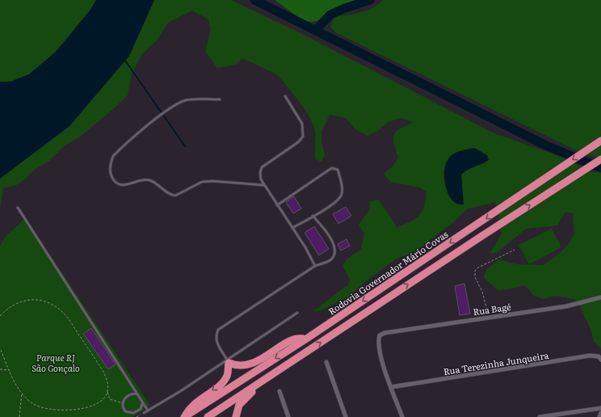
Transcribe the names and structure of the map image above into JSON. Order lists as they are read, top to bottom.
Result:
{
  "streets": {
    "highway": ["Rodovia Governador Mário Covas"],
    "street": ["Rua Bagé", "Rua Terezinha Junqueira"]
  },
  "crossings": [
    ["Rua Bagé", "Rua Terezinha Junqueira"]
  ],
  "parks": ["Parque RJ São Gonçalo"]
}
